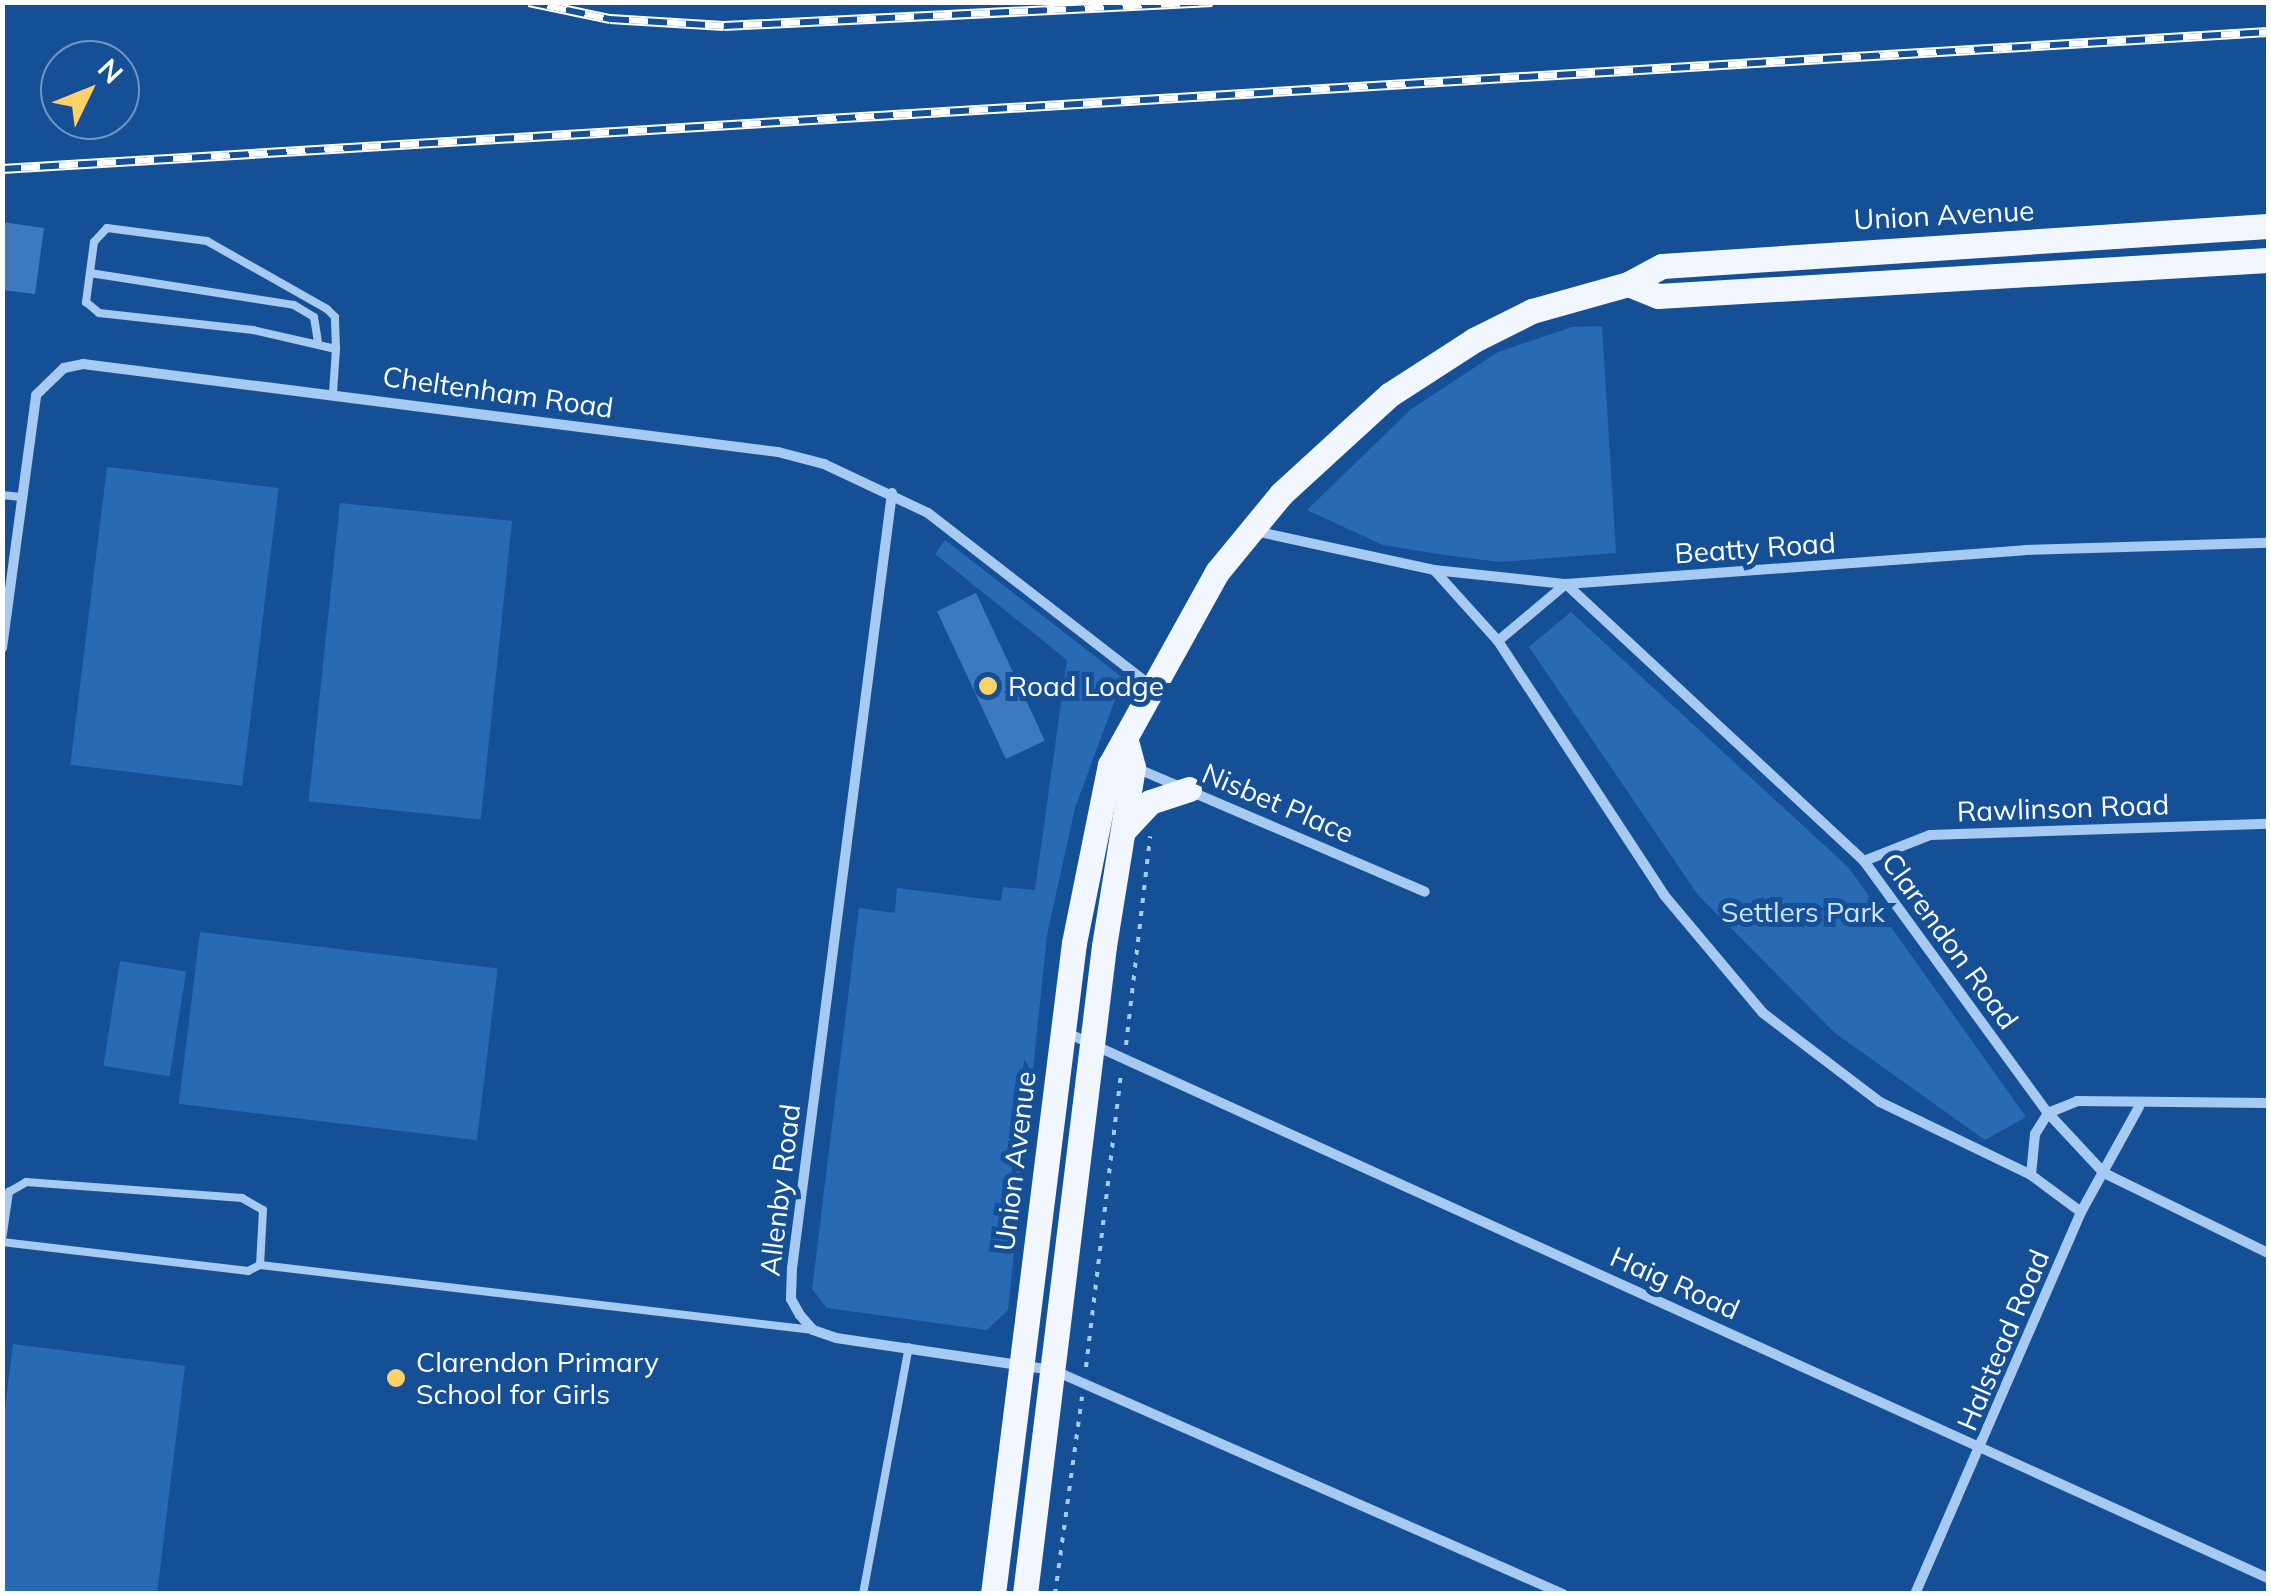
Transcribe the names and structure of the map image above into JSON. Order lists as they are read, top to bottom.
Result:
{
  "streets": {
    "main road": ["Union Avenue"],
    "street": [
      "Cheltenham Road",
      "Beatty Road",
      "Nisbet Place",
      "Rawlinson Road",
      "Clarendon Road",
      "Allenby Road",
      "Haig Road",
      "Halstead Road"
    ]
  },
  "crossings": [
    ["Union Avenue", "Cheltenham Road"],
    ["Union Avenue", "Beatty Road"],
    ["Union Avenue", "Nisbet Place"],
    ["Union Avenue", "Haig Road"],
    ["Cheltenham Road", "Allenby Road"],
    ["Beatty Road", "Clarendon Road"],
    ["Rawlinson Road", "Clarendon Road"],
    ["Clarendon Road", "Halstead Road"],
    ["Haig Road", "Halstead Road"]
  ],
  "parks": ["Settlers Park"],
  "places": ["Road Lodge", "Clarendon Primary School for Girls"],
  "north": "top right"
}
